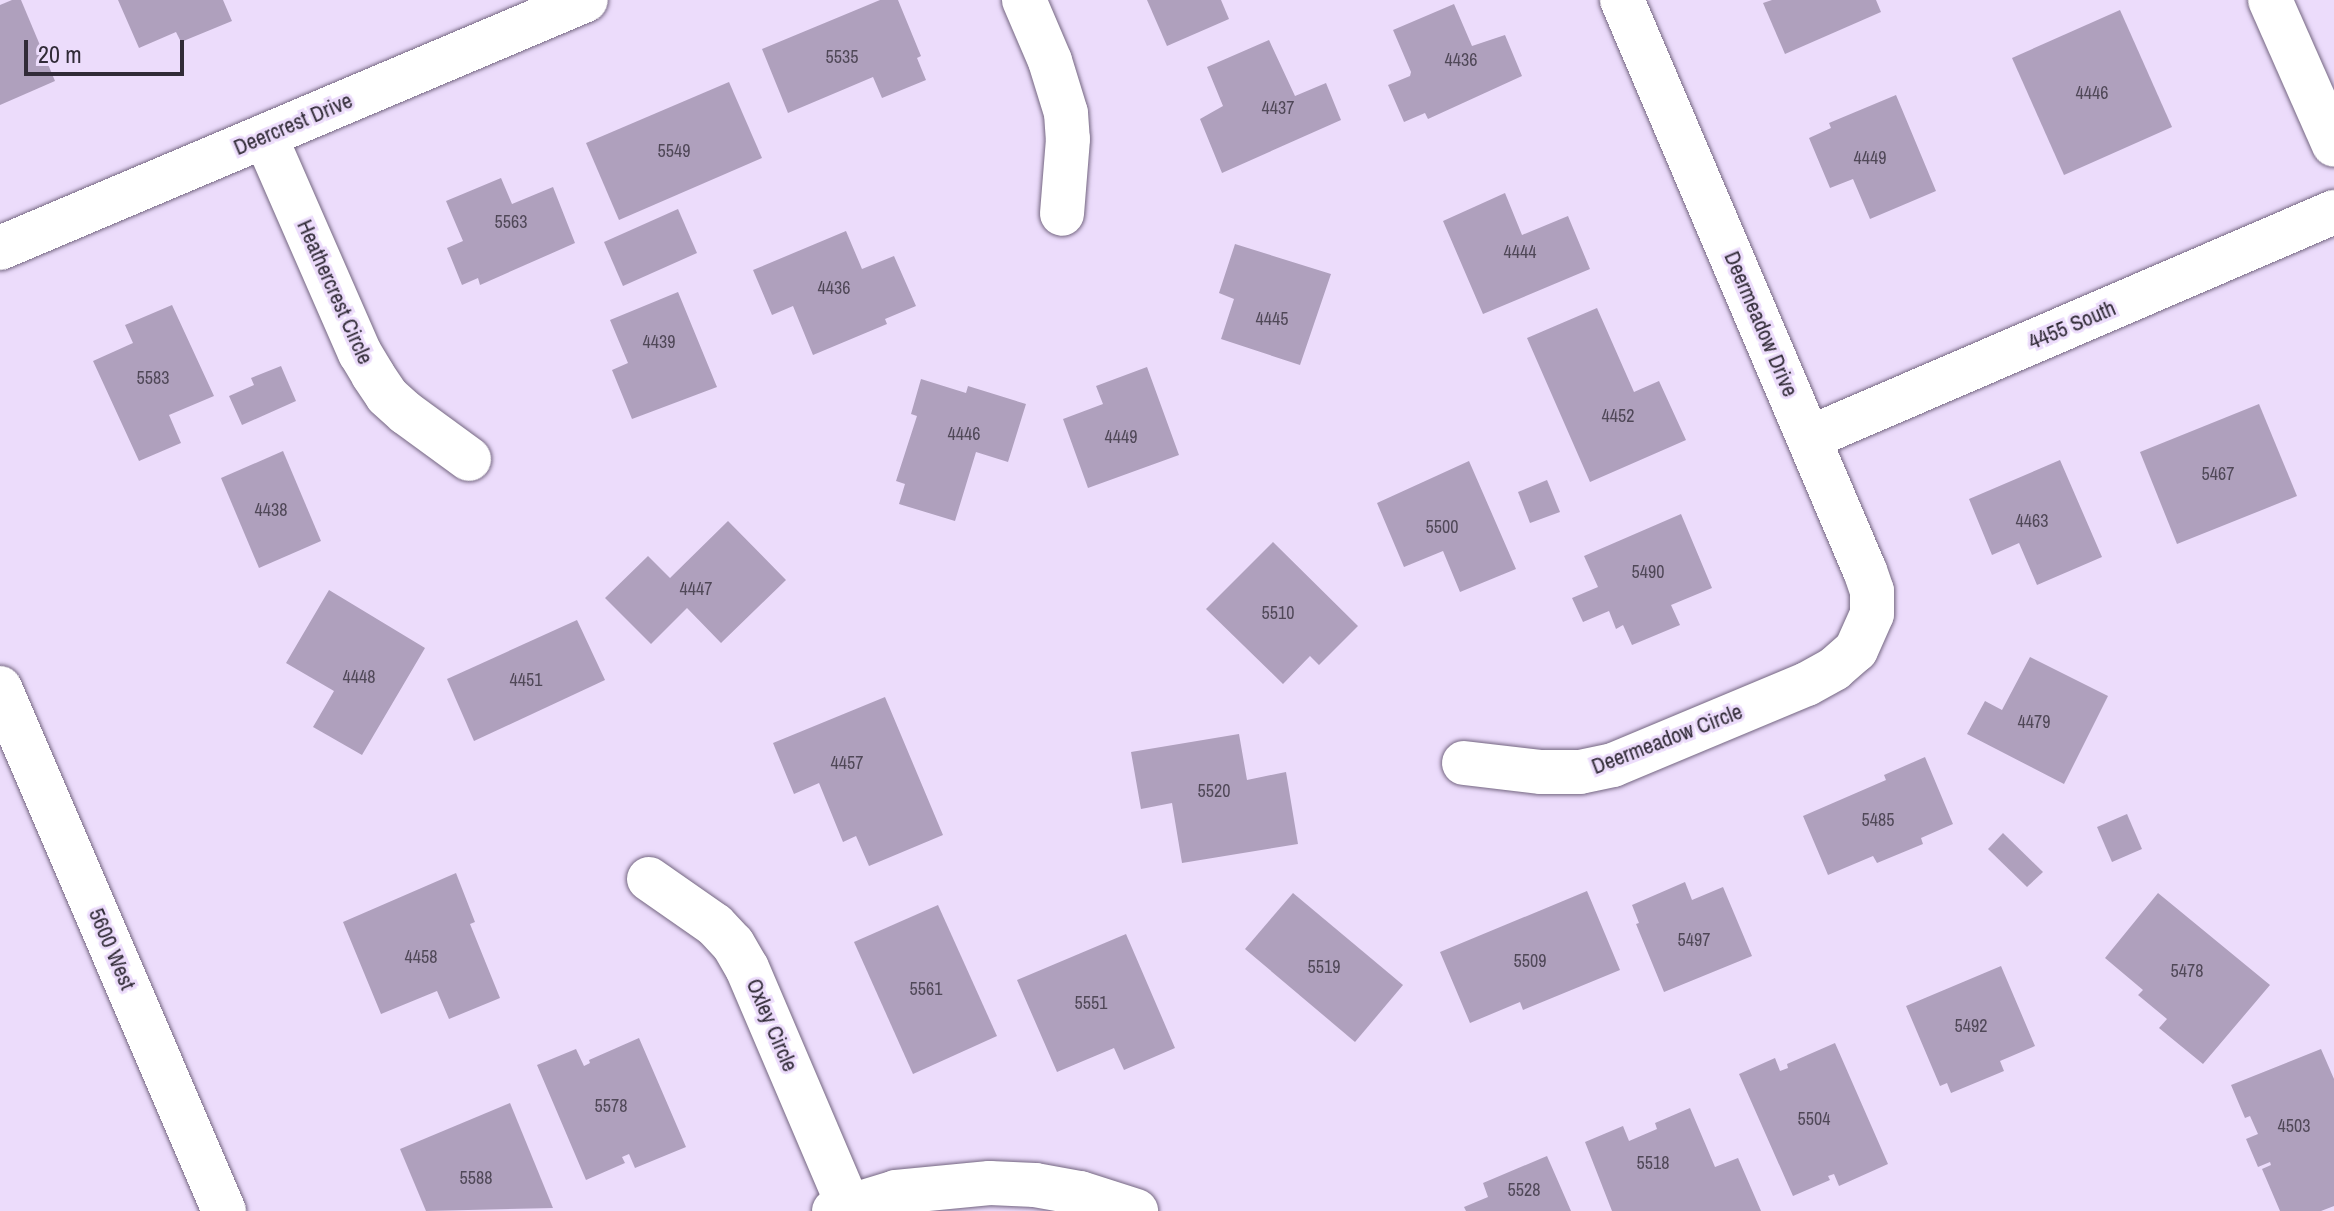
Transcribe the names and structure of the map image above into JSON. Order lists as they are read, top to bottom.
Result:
{
  "streets": {
    "street": [
      "Deercrest Drive",
      "Heathercrest Circle",
      "Deermeadow Drive",
      "4455 South",
      "Deermeadow Circle",
      "5600 West",
      "Oxley Circle"
    ]
  },
  "crossings": [
    ["Deercrest Drive", "Heathercrest Circle"],
    ["Deermeadow Drive", "4455 South"],
    ["Deermeadow Drive", "Deermeadow Circle"]
  ],
  "house_numbers": [
    "5535",
    "4436",
    "4446",
    "4437",
    "5549",
    "4449",
    "5563",
    "4444",
    "4436",
    "4445",
    "4439",
    "5583",
    "4452",
    "4446",
    "4449",
    "5467",
    "4438",
    "4463",
    "5500",
    "5490",
    "4447",
    "5510",
    "4448",
    "4451",
    "4479",
    "4457",
    "5520",
    "5485",
    "5497",
    "4458",
    "5509",
    "5519",
    "5478",
    "5561",
    "5551",
    "5492",
    "5578",
    "5504",
    "4503",
    "5518",
    "5588",
    "5528"
  ],
  "scale_bar": "20 m"
}
